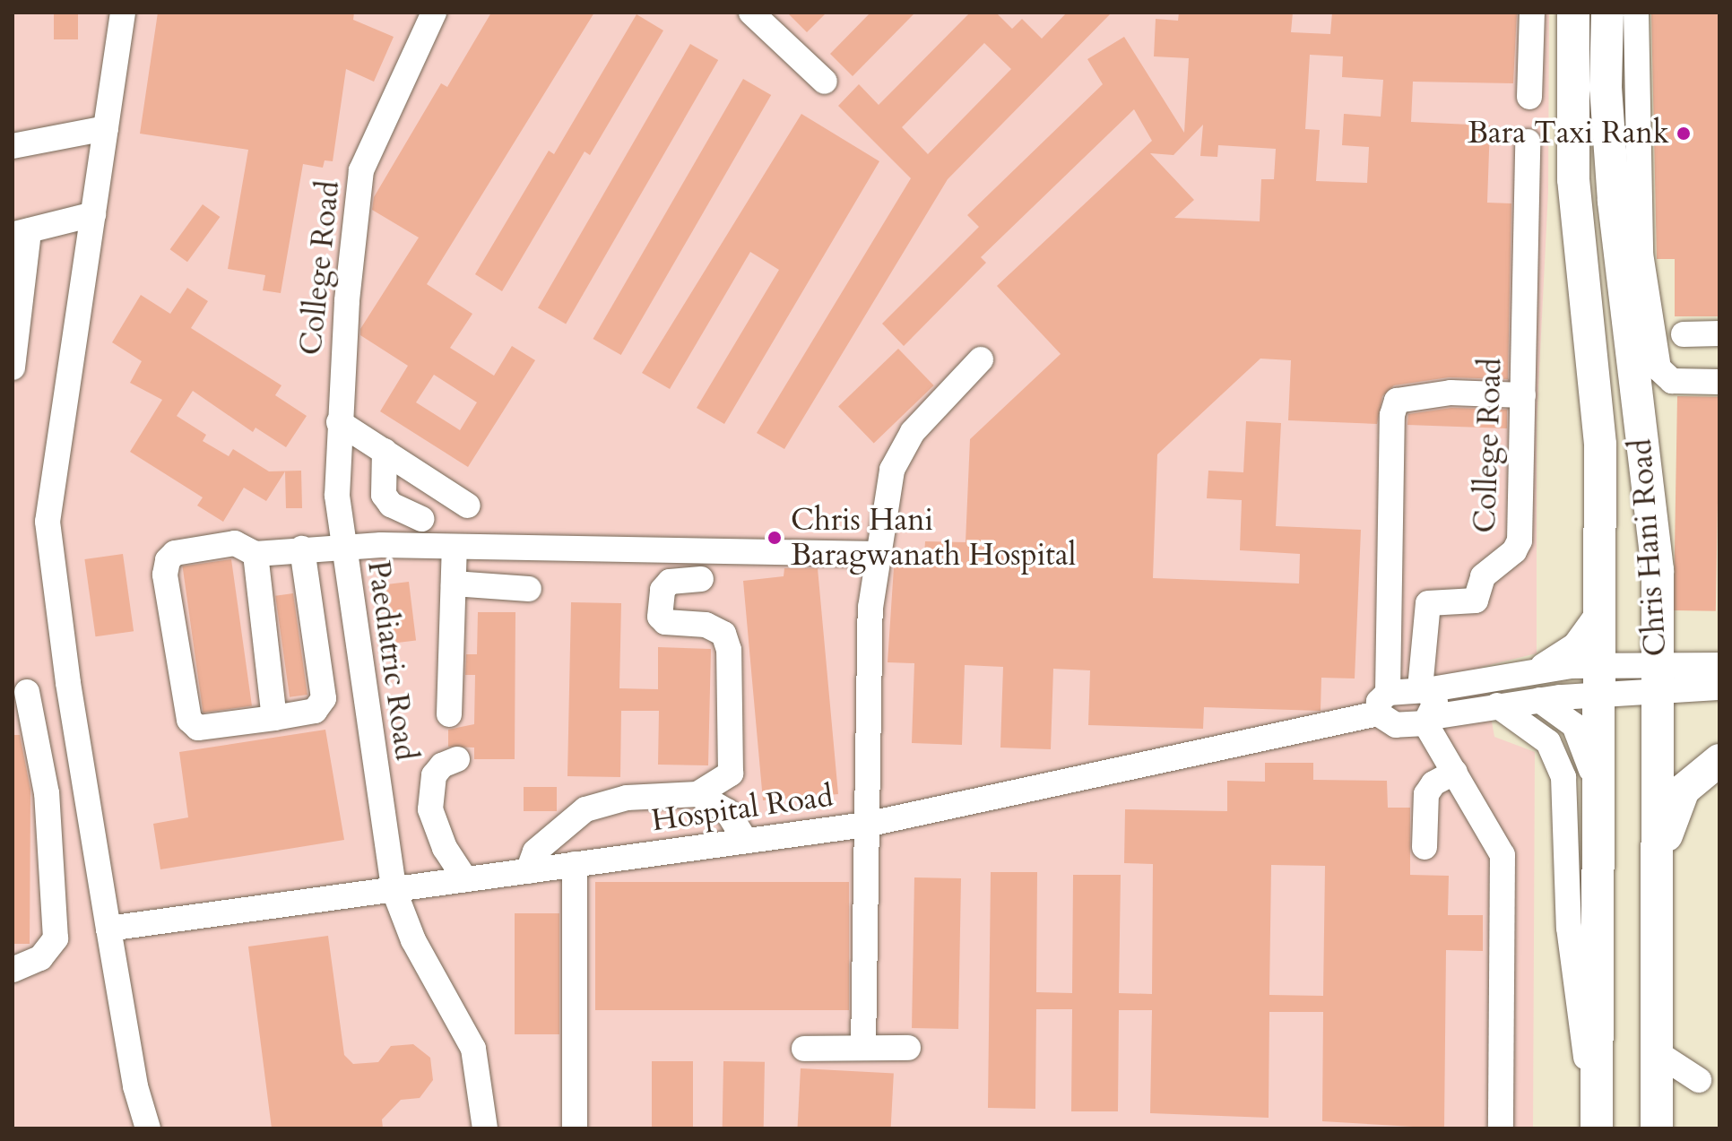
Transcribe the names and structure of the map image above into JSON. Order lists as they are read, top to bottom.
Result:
{
  "streets": {
    "main road": ["Chris Hani Road"],
    "street": ["College Road", "Paediatric Road", "Hospital Road"]
  },
  "crossings": [
    ["College Road", "Paediatric Road"],
    ["College Road", "Hospital Road"],
    ["Chris Hani Road", "Hospital Road"],
    ["Paediatric Road", "Hospital Road"]
  ],
  "places": ["Bara Taxi Rank", "Chris Hani Baragwanath Hospital"]
}
